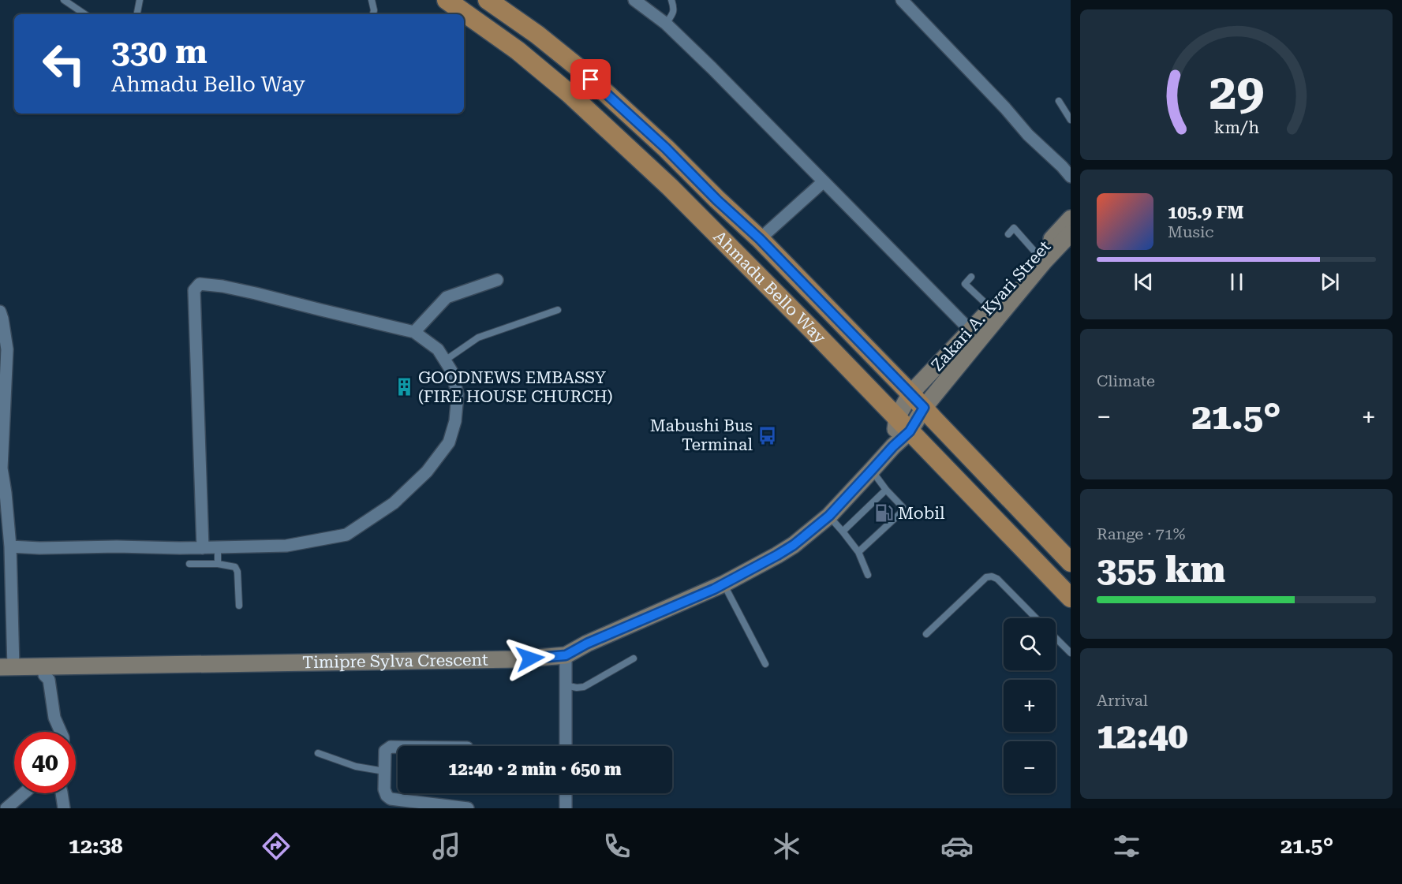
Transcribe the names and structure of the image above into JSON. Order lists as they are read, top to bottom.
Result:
{
  "streets": {
    "main road": ["Ahmadu Bello Way"],
    "street": ["Zakari A. Kyari Street", "Timipre Sylva Crescent"]
  },
  "crossings": [
    ["Ahmadu Bello Way", "Zakari A. Kyari Street"],
    ["Ahmadu Bello Way", "Timipre Sylva Crescent"],
    ["Zakari A. Kyari Street", "Timipre Sylva Crescent"]
  ],
  "places": {
    "building": ["GOODNEWS EMBASSY (FIRE HOUSE CHURCH)"],
    "bus stop": ["Mabushi Bus Terminal"],
    "fuel station": ["Mobil"]
  },
  "page": {
    "turn": ["330 m", "Ahmadu Bello Way"],
    "song": ["105.9 FM", "Music"],
    "tile": [
      "Climate",
      ["Range · 71%", "355 km"],
      ["Arrival", "12:40"]
    ],
    "heat": ["−", "21.5°", "+"],
    "map_buttons": ["+", "−"],
    "limit": "40",
    "trip": "12:40 · 2 min · 650 m",
    "tabs": ["12:38", "21.5°"],
    "gauge": ["29", "km/h"]
  }
}
